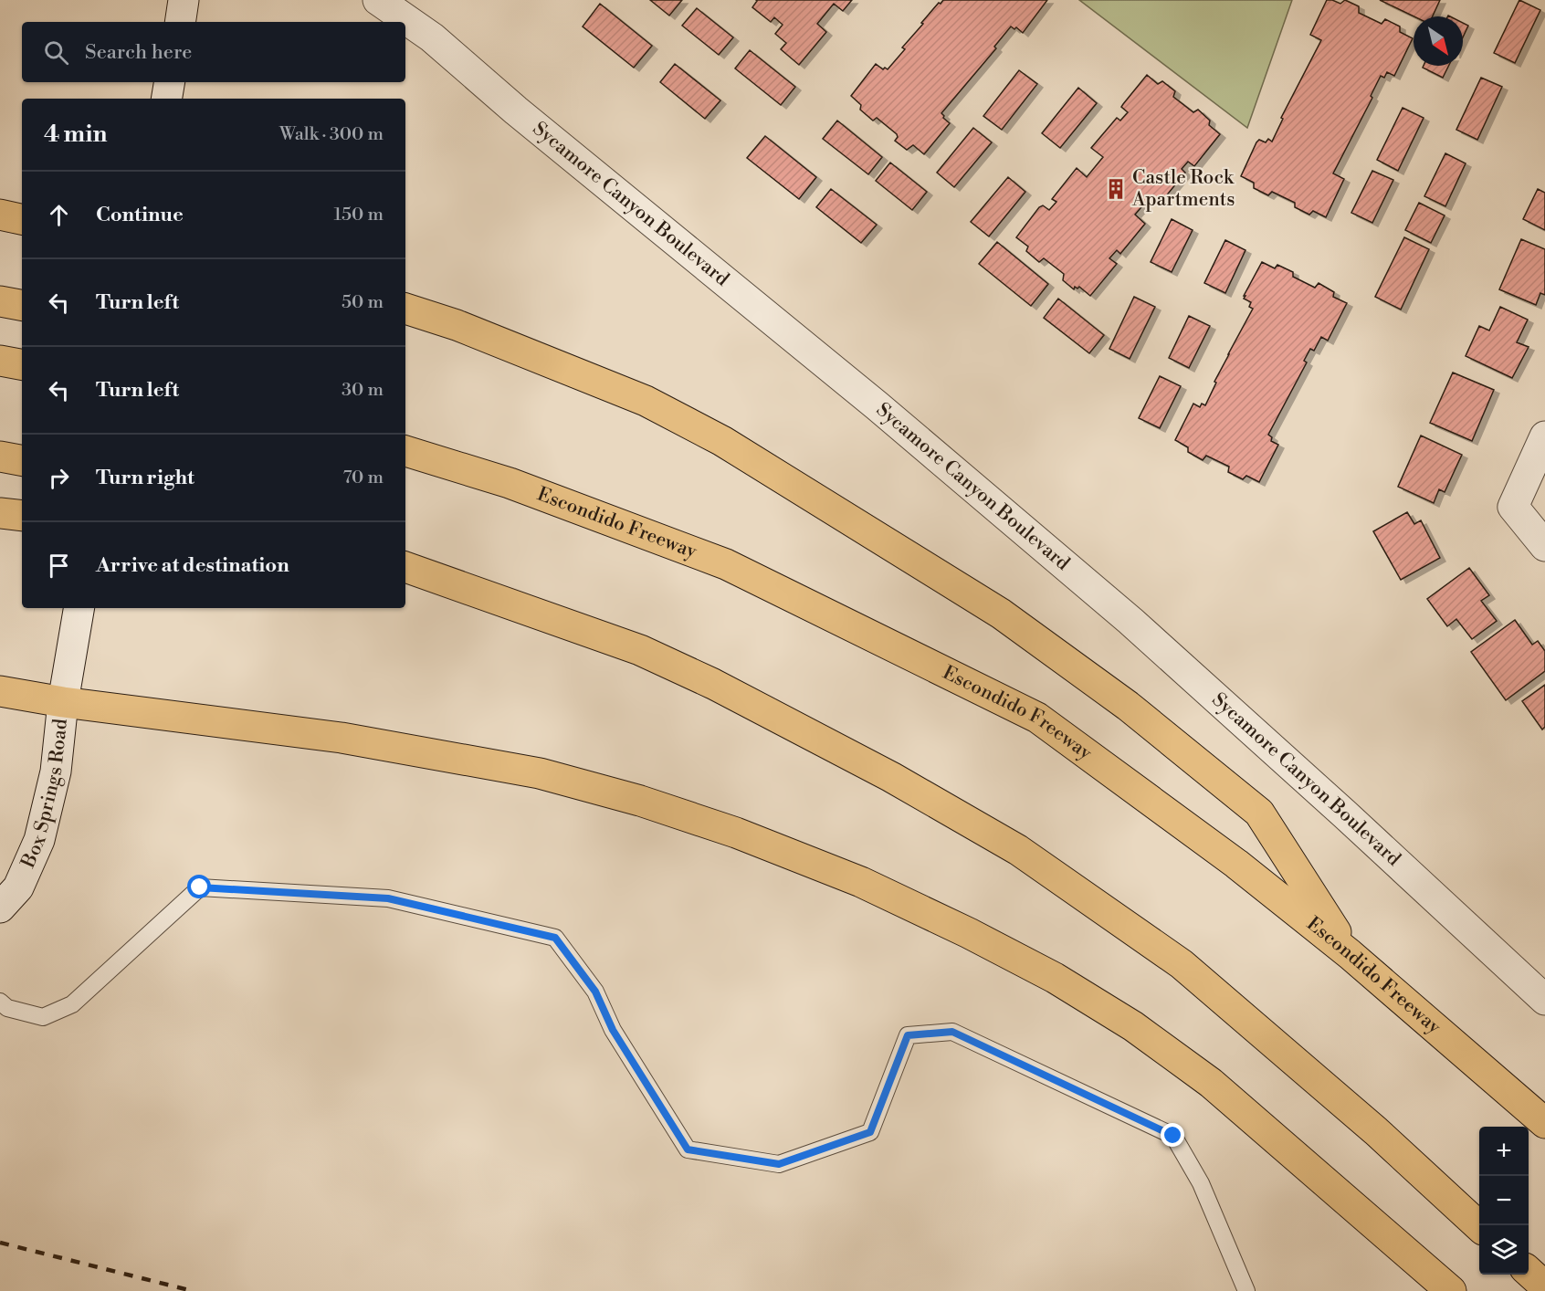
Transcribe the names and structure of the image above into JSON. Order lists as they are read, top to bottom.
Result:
{
  "streets": {
    "highway": ["Escondido Freeway"],
    "street": ["Sycamore Canyon Boulevard", "Box Springs Road"]
  },
  "places": {
    "building": ["Castle Rock Apartments"]
  },
  "north": "bottom right",
  "page": {
    "search": "Search here",
    "heading": ["4 min", "Walk · 300 m"],
    "list": [
      ["Continue", "150 m"],
      ["Turn left", "50 m"],
      ["Turn left", "30 m"],
      ["Turn right", "70 m"],
      "Arrive at destination"
    ],
    "map_buttons": ["+", "−"]
  }
}
